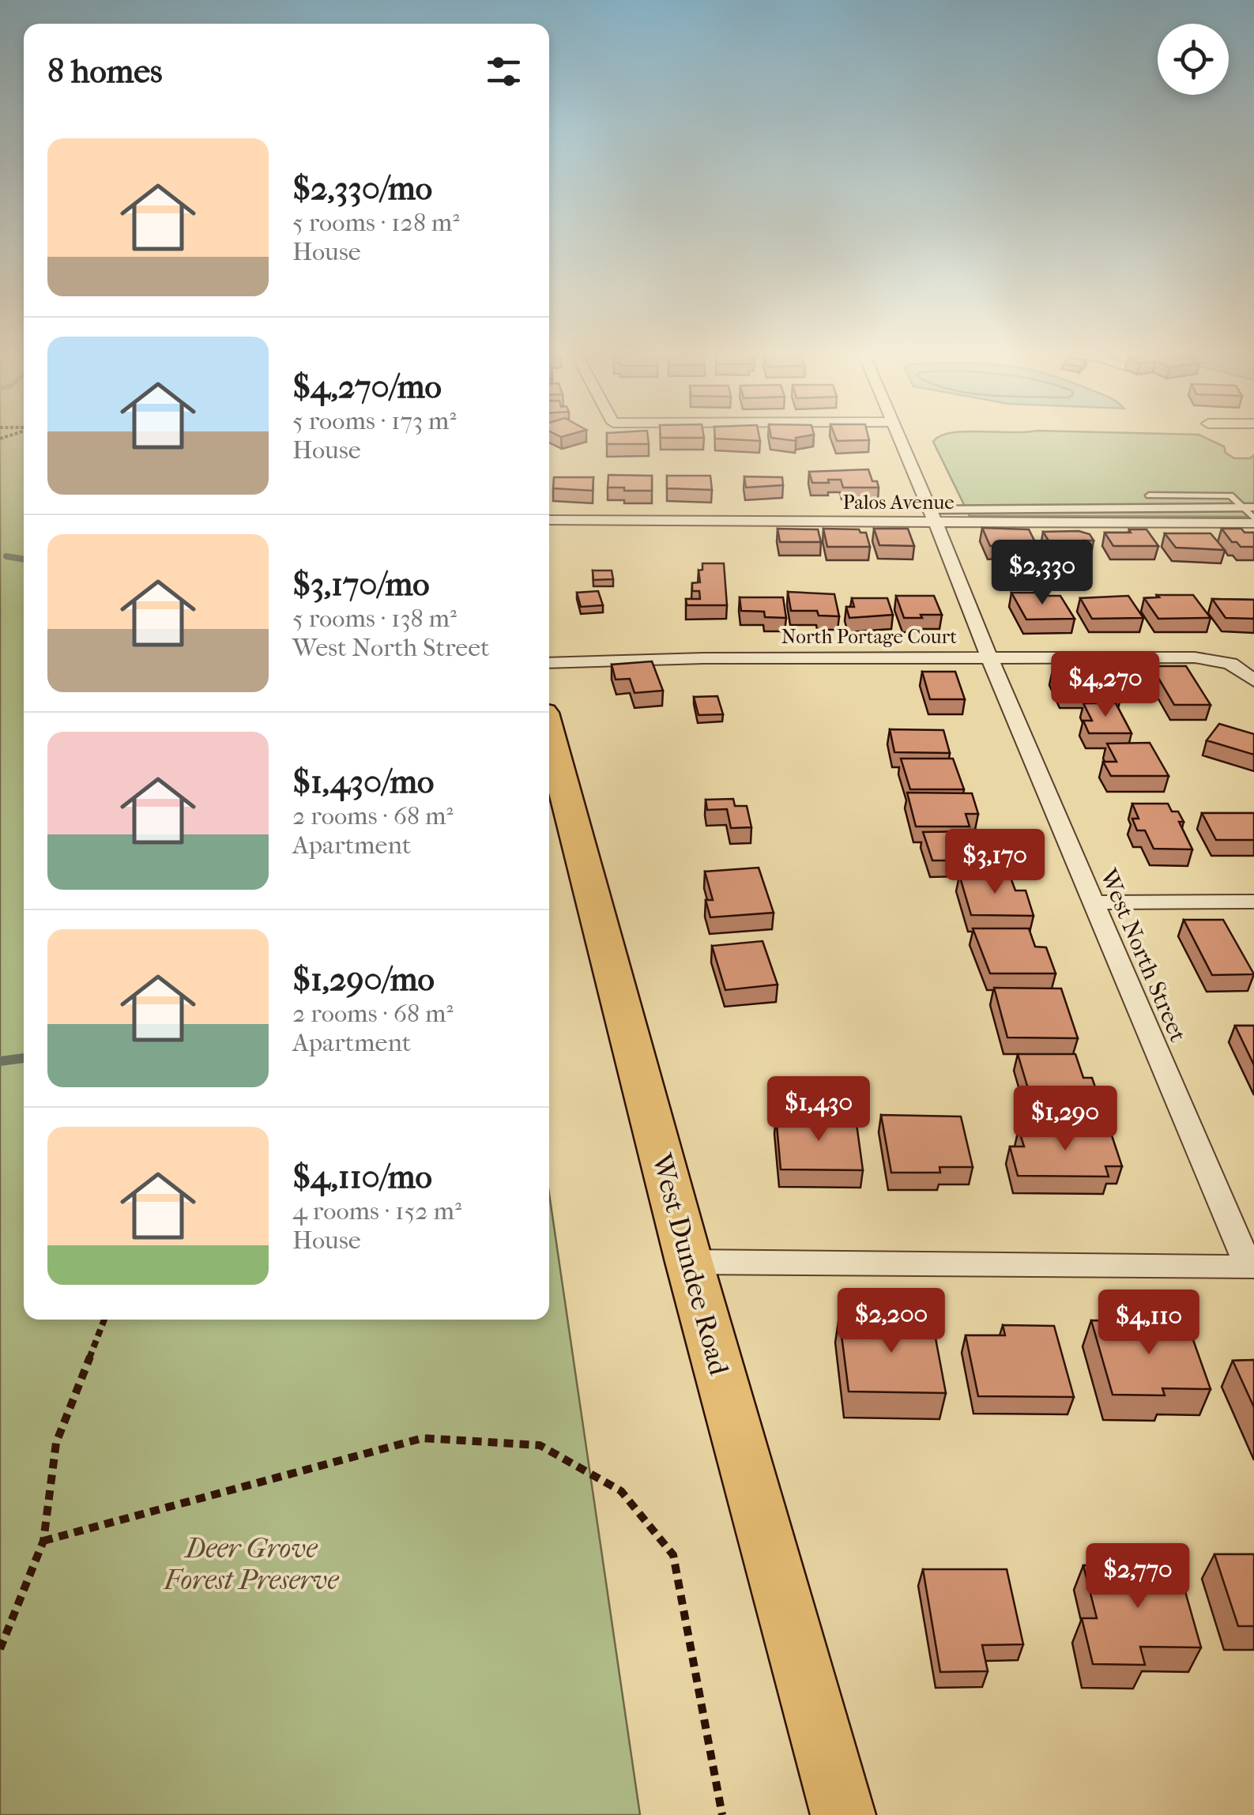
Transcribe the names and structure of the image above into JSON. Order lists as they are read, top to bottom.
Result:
{
  "streets": {
    "main road": ["West Dundee Road"],
    "street": ["Palos Avenue", "North Portage Court", "West North Street"]
  },
  "crossings": [
    ["Palos Avenue", "West North Street"],
    ["North Portage Court", "West North Street"],
    ["West North Street", "West Dundee Road"]
  ],
  "parks": ["Deer Grove Forest Preserve"],
  "page": {
    "heading": "8 homes",
    "list": [
      {
        "name": "$2,330/mo",
        "note": "5 rooms · 128 m² · House"
      },
      {
        "name": "$4,270/mo",
        "note": "5 rooms · 173 m² · House"
      },
      {
        "name": "$3,170/mo",
        "note": "5 rooms · 138 m² · West North Street"
      },
      {
        "name": "$1,430/mo",
        "note": "2 rooms · 68 m² · Apartment"
      },
      {
        "name": "$1,290/mo",
        "note": "2 rooms · 68 m² · Apartment"
      },
      {
        "name": "$4,110/mo",
        "note": "4 rooms · 152 m² · House"
      }
    ],
    "price": [
      "$2,330",
      "$4,270",
      "$3,170",
      "$1,430",
      "$1,290",
      "$2,200",
      "$4,110",
      "$2,770"
    ]
  }
}
